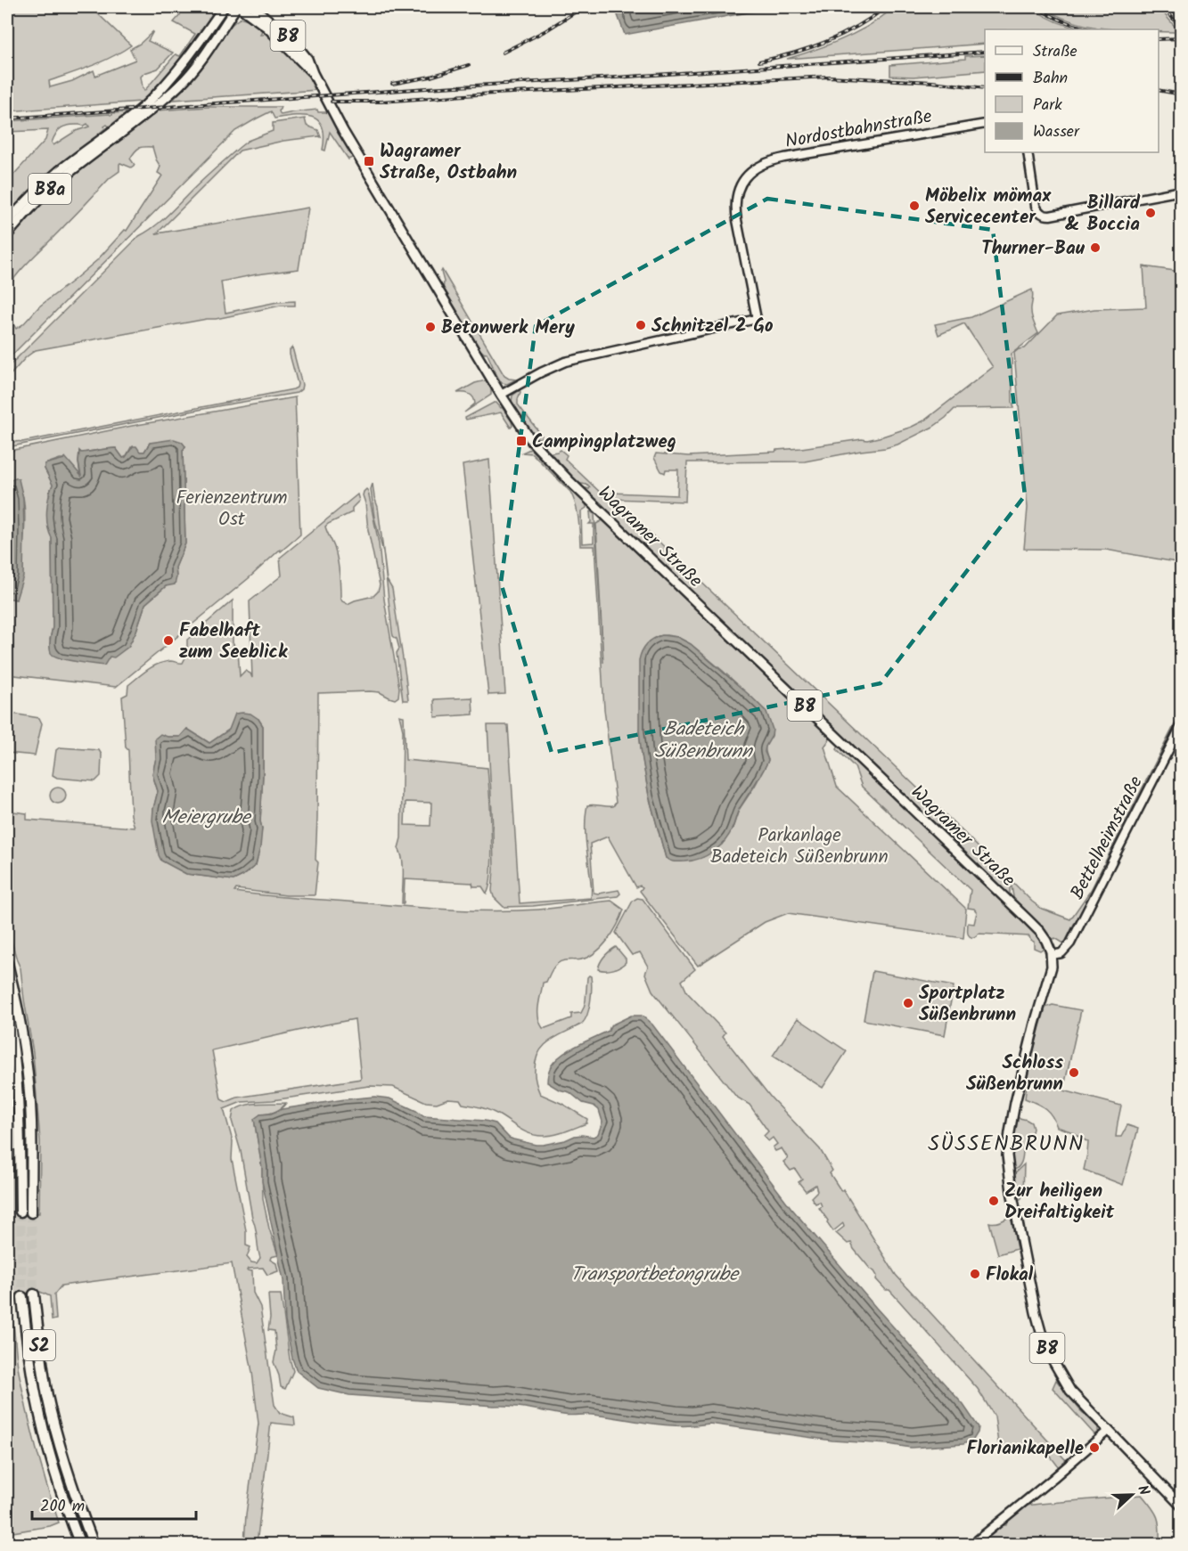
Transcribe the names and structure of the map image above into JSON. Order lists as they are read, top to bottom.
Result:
{
  "streets": {
    "highway": ["S2"],
    "main road": ["B8", "B8a", "Wagramer Straße"],
    "street": ["Nordostbahnstraße", "Bettelheimstraße"]
  },
  "crossings": [
    ["B8", "Wagramer Straße"],
    ["B8", "Bettelheimstraße"],
    ["Nordostbahnstraße", "Wagramer Straße"],
    ["B8a", "Wagramer Straße"],
    ["Wagramer Straße", "Bettelheimstraße"]
  ],
  "districts": ["SÜSSENBRUNN"],
  "water": ["Badeteich Süßenbrunn", "Meiergrube", "Transportbetongrube"],
  "parks": ["Ferienzentrum Ost", "Parkanlage Badeteich Süßenbrunn"],
  "places": {
    "transit": ["Wagramer Straße, Ostbahn", "Campingplatzweg"],
    "other": [
      "Möbelix mömax Servicecenter",
      "Billard & Boccia",
      "Thurner-Bau",
      "Schnitzel 2 Go",
      "Betonwerk Mery",
      "Fabelhaft zum Seeblick",
      "Sportplatz Süßenbrunn",
      "Schloss Süßenbrunn",
      "Zur heiligen Dreifaltigkeit",
      "Flokal",
      "Florianikapelle"
    ]
  },
  "legend": [
    "Straße",
    "Bahn",
    "Park",
    "Wasser"
  ],
  "scale_bar": "200 m",
  "north": "right"
}
